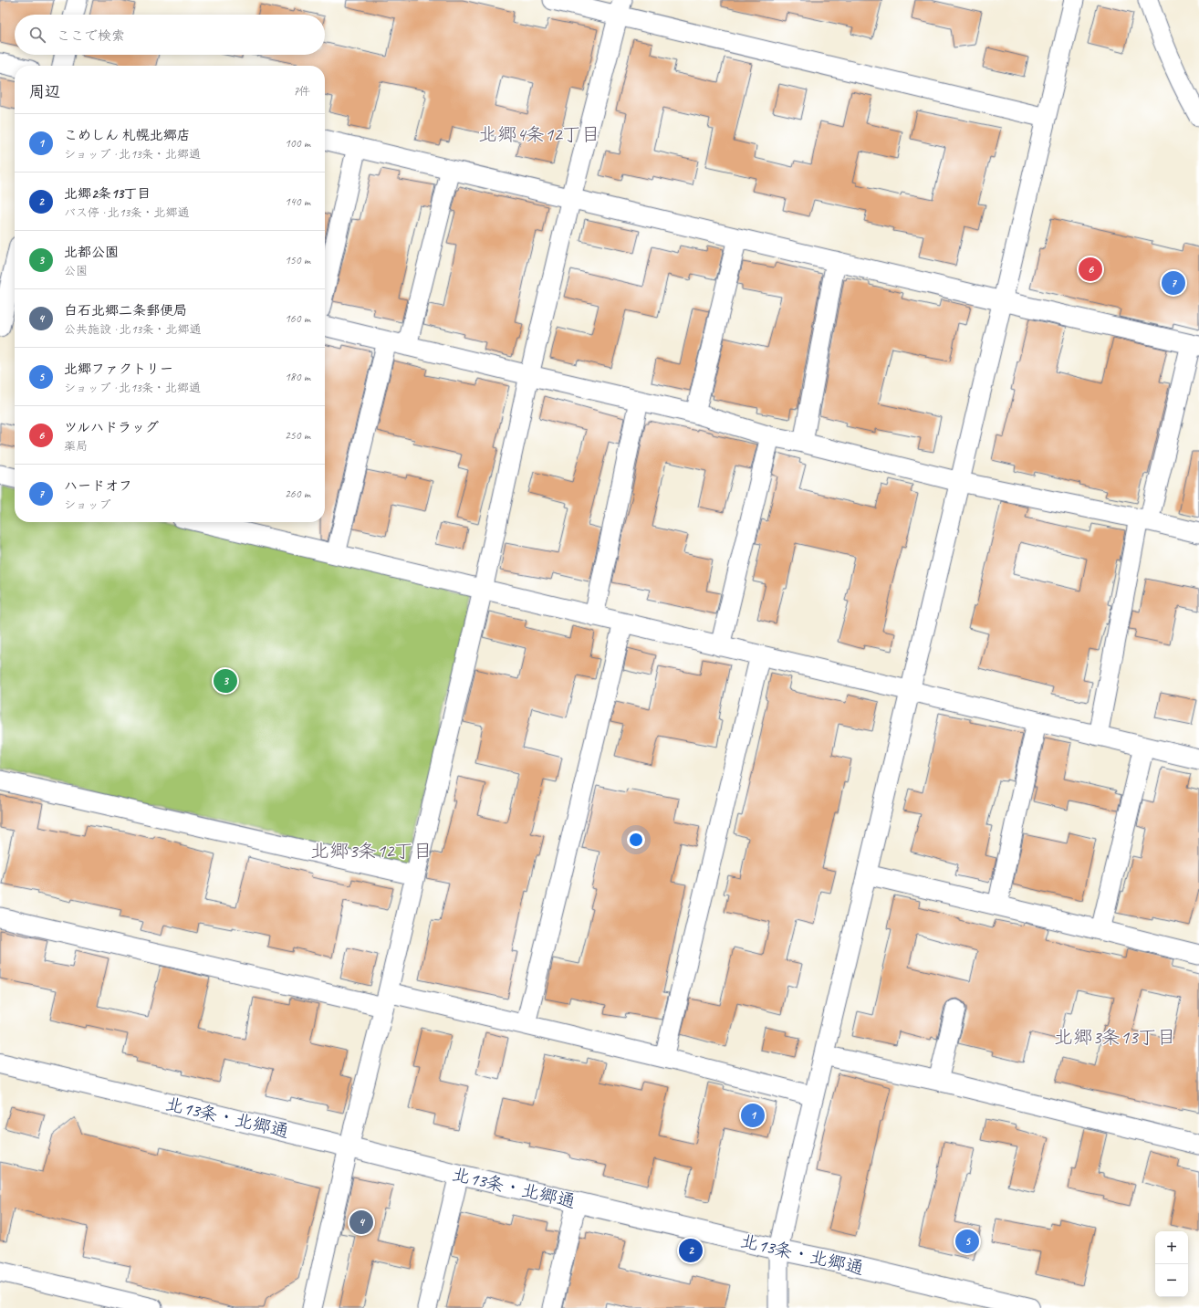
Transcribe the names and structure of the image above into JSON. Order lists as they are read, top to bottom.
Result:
{
  "streets": {
    "main road": ["北13条・北郷通"]
  },
  "districts": ["北郷4条12丁目", "北郷3条12丁目", "北郷3条13丁目"],
  "page": {
    "search": "ここで検索",
    "heading": ["周辺", "7件"],
    "list": [
      {
        "mark": "1",
        "name": "こめしん 札幌北郷店",
        "note": "ショップ · 北13条・北郷通",
        "value": "100 m"
      },
      {
        "mark": "2",
        "name": "北郷2条13丁目",
        "note": "バス停 · 北13条・北郷通",
        "value": "140 m"
      },
      {
        "mark": "3",
        "name": "北都公園",
        "note": "公園",
        "value": "150 m"
      },
      {
        "mark": "4",
        "name": "白石北郷二条郵便局",
        "note": "公共施設 · 北13条・北郷通",
        "value": "160 m"
      },
      {
        "mark": "5",
        "name": "北郷ファクトリー",
        "note": "ショップ · 北13条・北郷通",
        "value": "180 m"
      },
      {
        "mark": "6",
        "name": "ツルハドラッグ",
        "note": "薬局",
        "value": "250 m"
      },
      {
        "mark": "7",
        "name": "ハードオフ",
        "note": "ショップ",
        "value": "260 m"
      }
    ],
    "pins": [
      "6",
      "7",
      "3",
      "1",
      "4",
      "5",
      "2"
    ],
    "map_buttons": ["+", "−"]
  }
}
